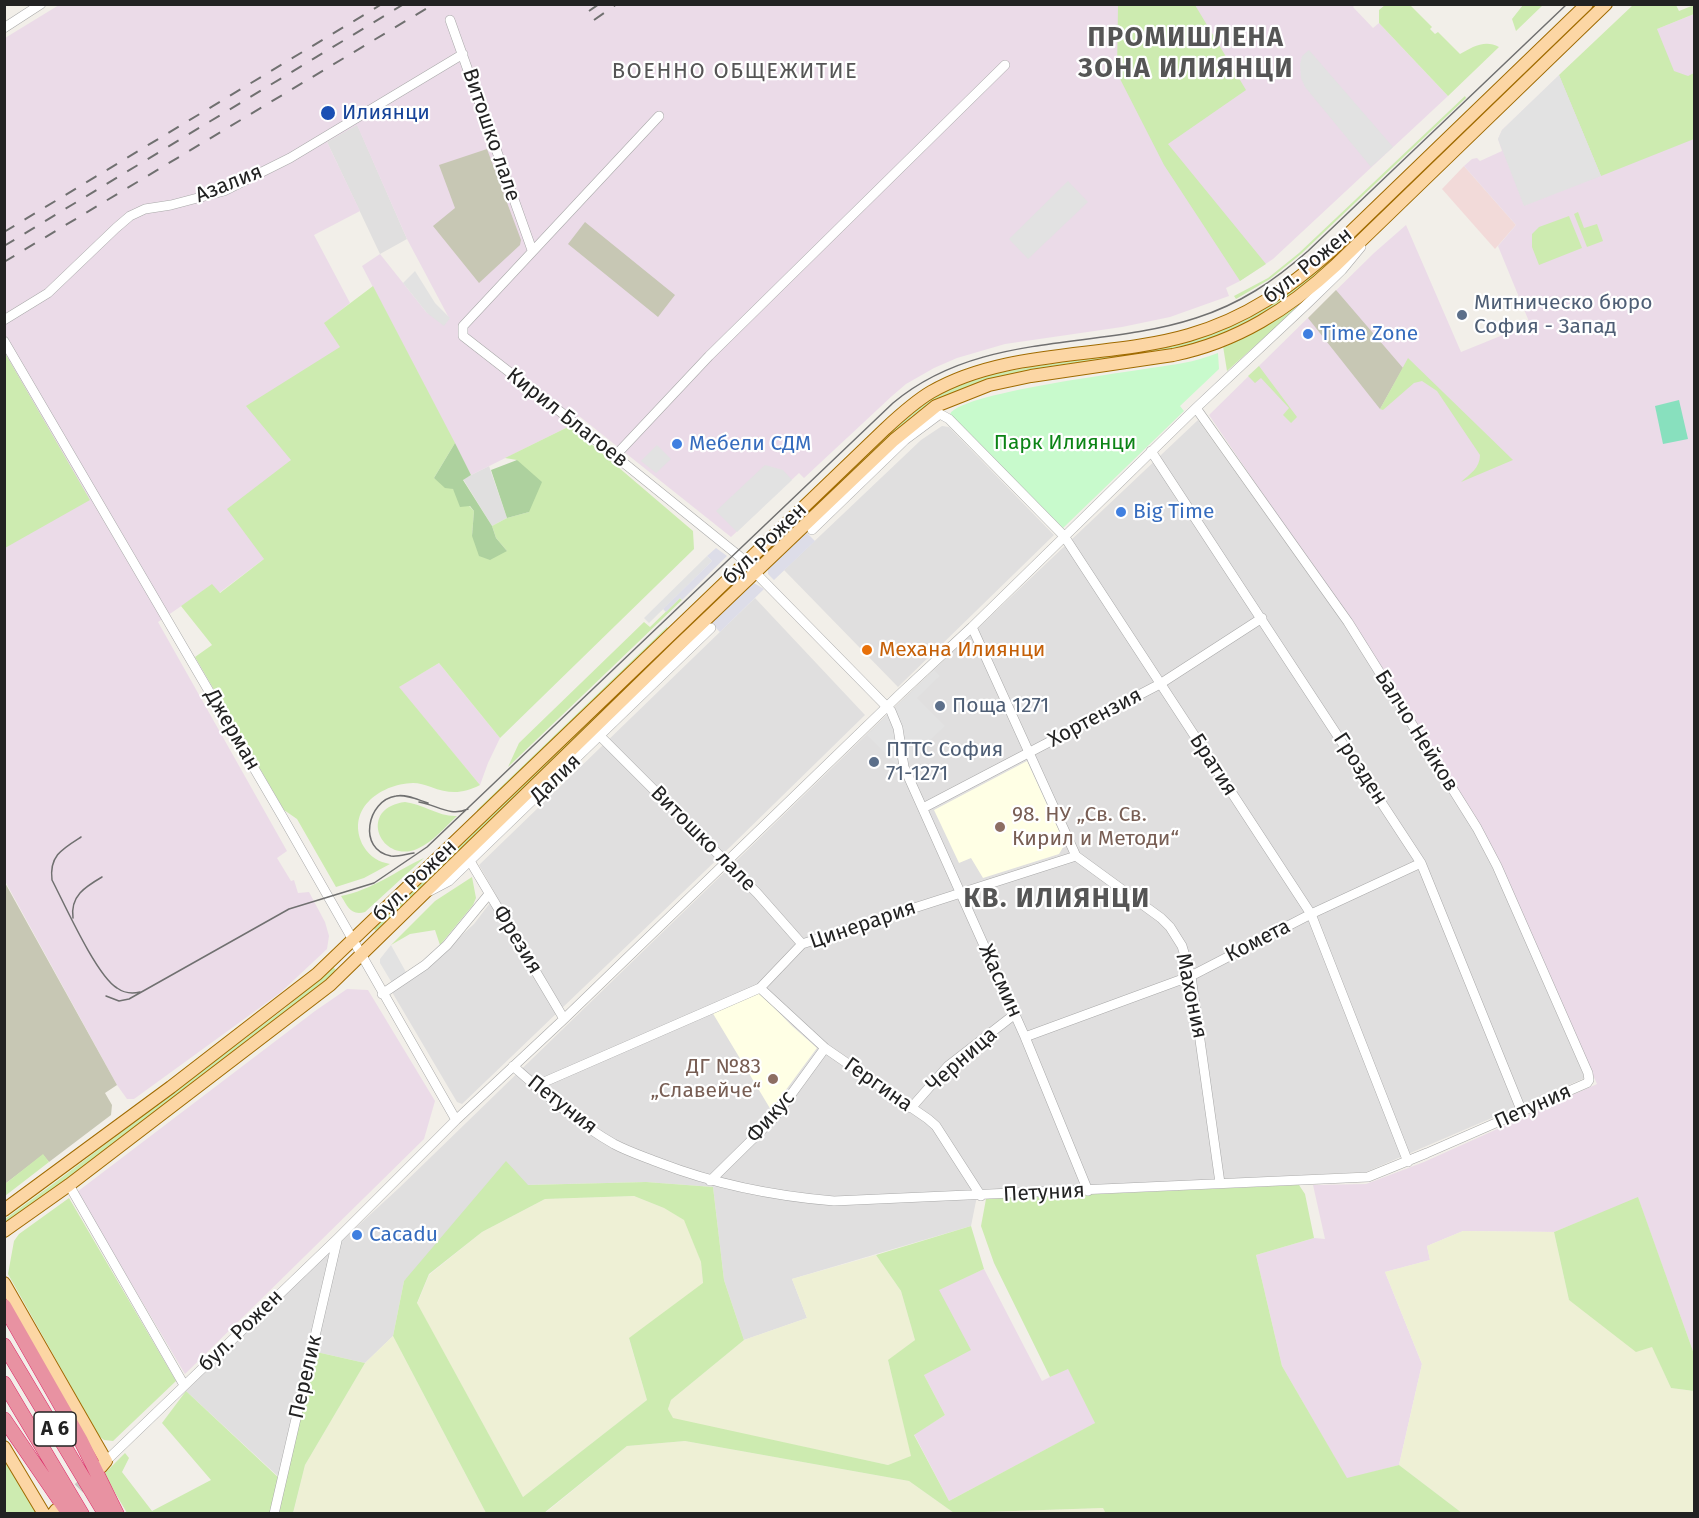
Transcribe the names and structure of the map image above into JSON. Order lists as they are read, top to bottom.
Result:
{
  "streets": {
    "highway": ["A 6"],
    "main road": ["бул. Рожен"],
    "street": [
      "Витошко лале",
      "Азалия",
      "Кирил Благоев",
      "Хортензия",
      "Джерман",
      "Балчо Нейков",
      "Братия",
      "Грозден",
      "Далия",
      "Цинерария",
      "Фрезия",
      "Комета",
      "Жасмин",
      "Махония",
      "Черница",
      "Гергина",
      "Петуния",
      "Фикус",
      "Перелик"
    ]
  },
  "crossings": [
    ["Витошко лале", "Азалия"],
    ["Витошко лале", "бул. Рожен"],
    ["Витошко лале", "Кирил Благоев"],
    ["Витошко лале", "Далия"],
    ["Витошко лале", "Цинерария"],
    ["бул. Рожен", "Кирил Благоев"],
    ["бул. Рожен", "Джерман"],
    ["бул. Рожен", "Балчо Нейков"],
    ["бул. Рожен", "Братия"],
    ["бул. Рожен", "Грозден"],
    ["бул. Рожен", "Далия"],
    ["бул. Рожен", "Фрезия"],
    ["бул. Рожен", "Жасмин"],
    ["бул. Рожен", "Петуния"],
    ["бул. Рожен", "Перелик"],
    ["Кирил Благоев", "Жасмин"],
    ["Хортензия", "Братия"],
    ["Хортензия", "Грозден"],
    ["Хортензия", "Жасмин"],
    ["Балчо Нейков", "Петуния"],
    ["Братия", "Комета"],
    ["Братия", "Петуния"],
    ["Грозден", "Комета"],
    ["Грозден", "Петуния"],
    ["Далия", "Фрезия"],
    ["Цинерария", "Жасмин"],
    ["Цинерария", "Махония"],
    ["Цинерария", "Гергина"],
    ["Цинерария", "Петуния"],
    ["Комета", "Жасмин"],
    ["Комета", "Махония"],
    ["Жасмин", "Черница"],
    ["Жасмин", "Петуния"],
    ["Махония", "Петуния"],
    ["Черница", "Гергина"],
    ["Гергина", "Петуния"],
    ["Гергина", "Фикус"],
    ["Петуния", "Фикус"]
  ],
  "districts": ["ПРОМИШЛЕНА ЗОНА ИЛИЯНЦИ", "ВОЕННО ОБЩЕЖИТИЕ", "КВ. ИЛИЯНЦИ"],
  "parks": ["Парк Илиянци"],
  "places": [
    "Илиянци",
    "Митническо бюро София - Запад",
    "Time Zone",
    "Мебели СДМ",
    "Big Time",
    "Механа Илиянци",
    "Поща 1271",
    "ПТТС София 71-1271",
    "98. НУ „Св. Св. Кирил и Методи“",
    "ДГ №83 „Славейче“",
    "Cacadu"
  ]
}
